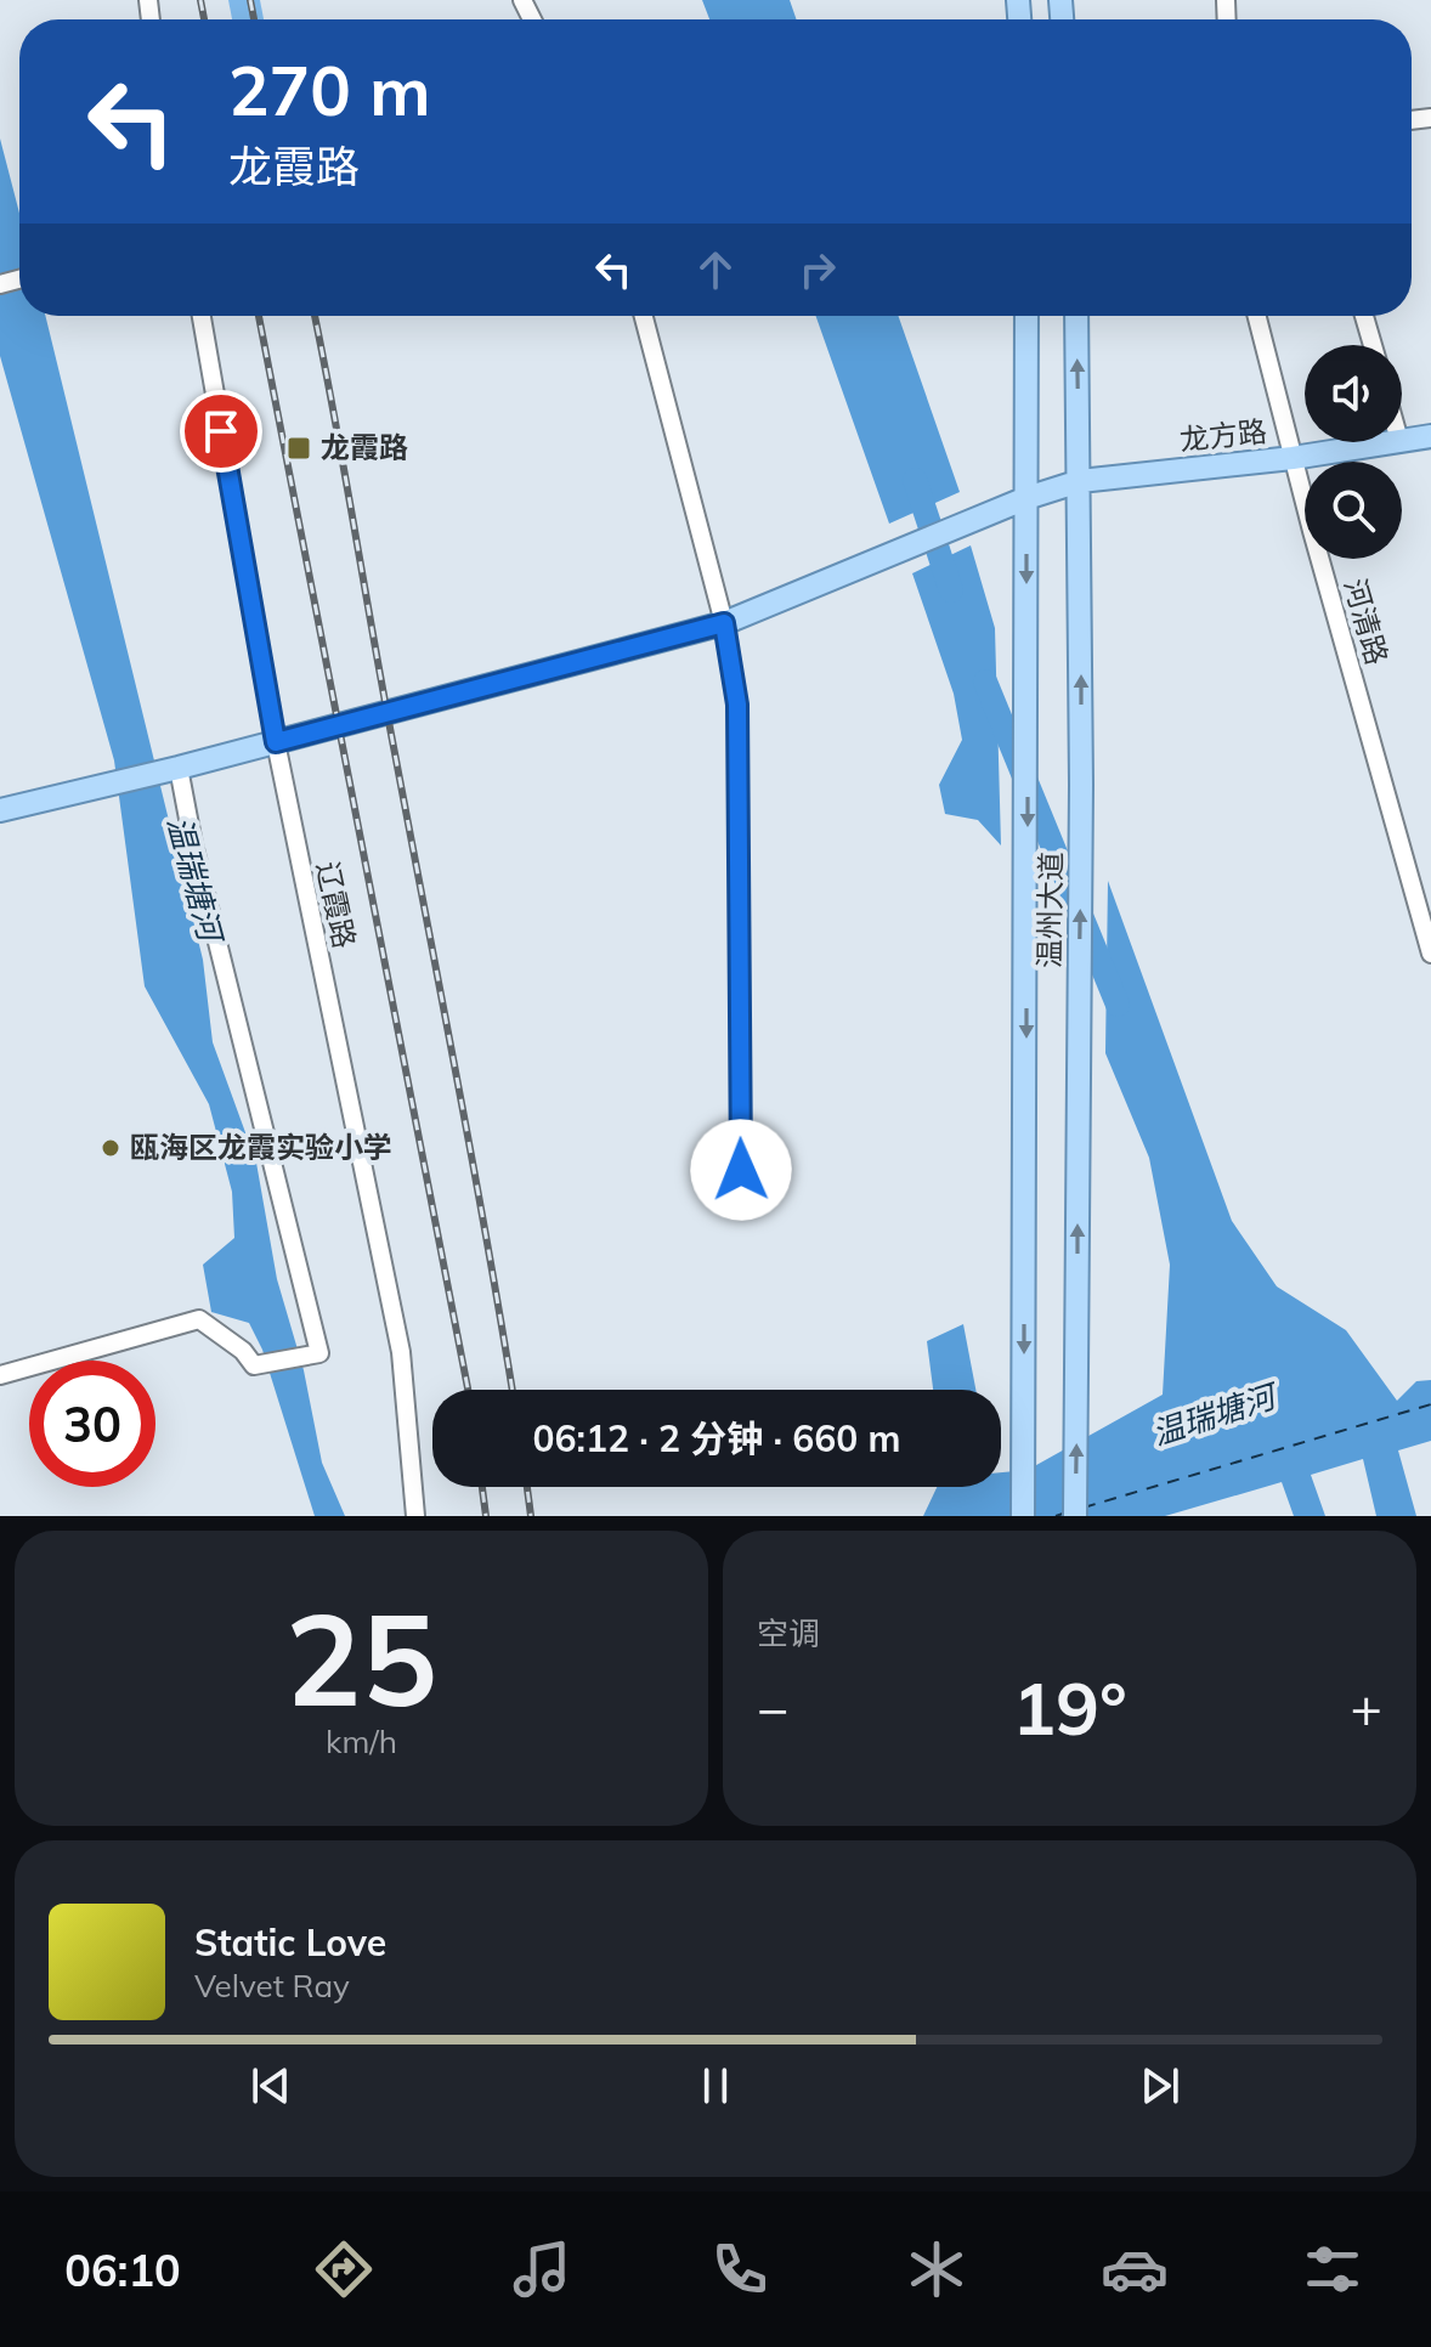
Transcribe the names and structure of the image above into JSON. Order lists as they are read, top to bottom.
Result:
{
  "streets": {
    "main road": ["龙方路", "温州大道"],
    "street": ["河清路", "辽霞路"]
  },
  "crossings": [
    ["龙方路", "河清路"],
    ["龙方路", "温州大道"]
  ],
  "water": ["温瑞塘河"],
  "places": {
    "transit": ["龙霞路"],
    "other": ["瓯海区龙霞实验小学"]
  },
  "page": {
    "turn": ["270 m", "龙霞路"],
    "limit": "30",
    "trip": "06:12 · 2 分钟 · 660 m",
    "tile": [
      ["25", "km/h"],
      "空调"
    ],
    "heat": ["−", "19°", "+"],
    "song": ["Static Love", "Velvet Ray"],
    "tabs": "06:10"
  }
}
